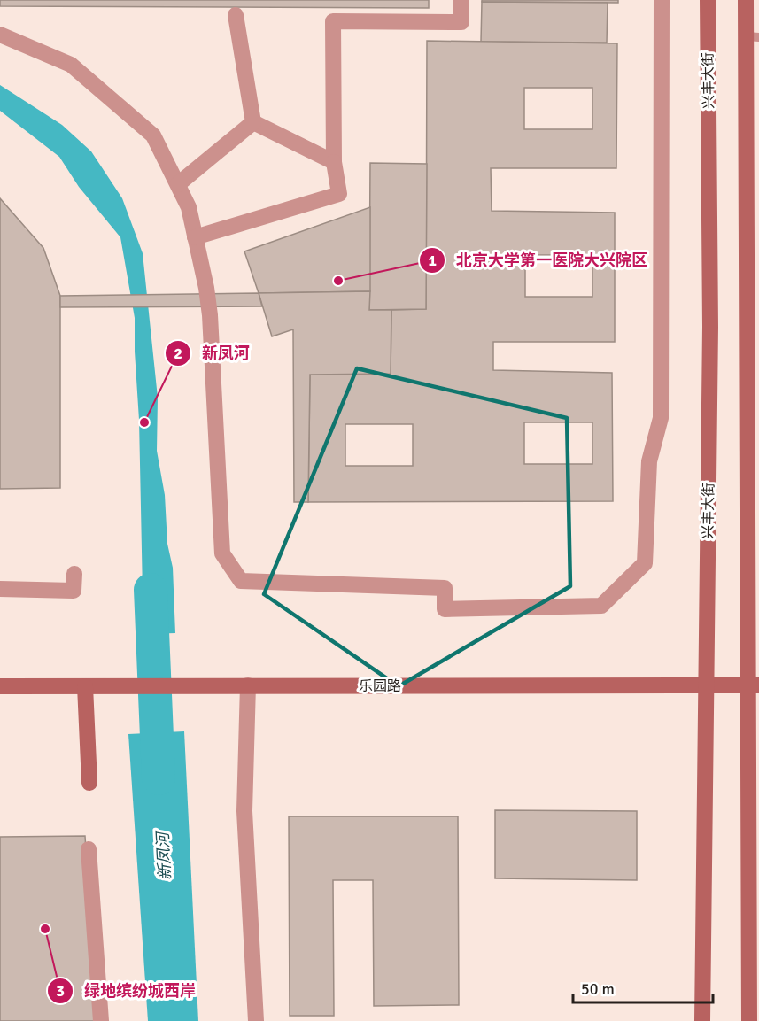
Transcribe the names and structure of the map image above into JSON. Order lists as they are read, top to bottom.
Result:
{
  "streets": {
    "main road": ["兴丰大街", "乐园路"]
  },
  "crossings": [
    ["兴丰大街", "乐园路"]
  ],
  "water": ["新凤河"],
  "places": ["北京大学第一医院大兴院区", "新凤河", "绿地缤纷城西岸"],
  "scale_bar": "50 m"
}
